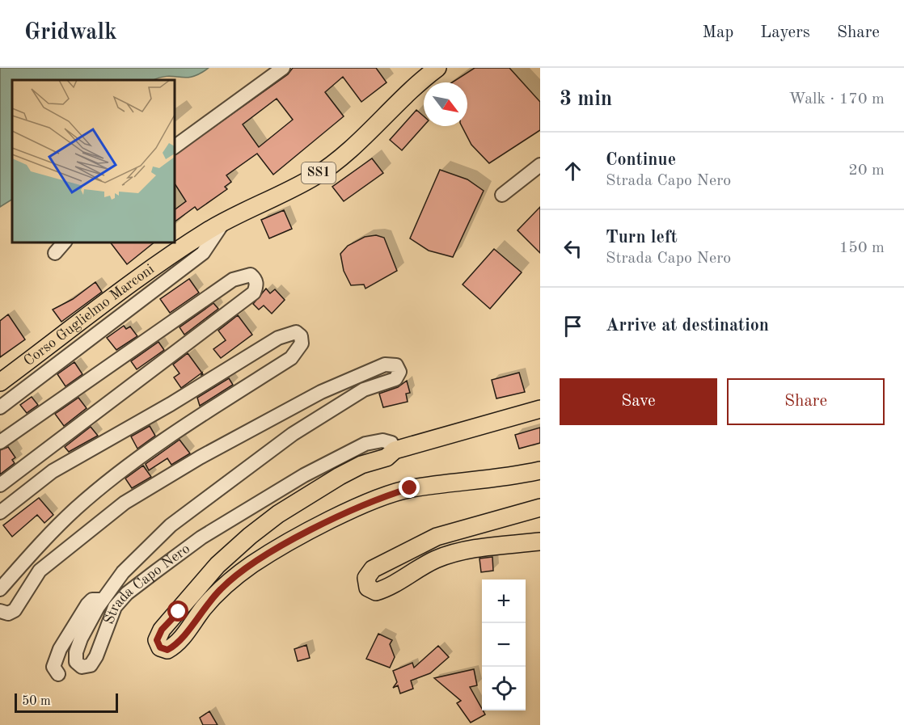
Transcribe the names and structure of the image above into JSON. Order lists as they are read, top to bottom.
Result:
{
  "streets": {
    "main road": ["SS1", "Corso Guglielmo Marconi"],
    "street": ["Strada Capo Nero"]
  },
  "crossings": [
    ["SS1", "Corso Guglielmo Marconi"]
  ],
  "scale_bar": "50 m",
  "north": "bottom right",
  "page": {
    "header": "Gridwalk",
    "nav": ["Map", "Layers", "Share"],
    "heading": ["3 min", "Walk · 170 m"],
    "list": [
      ["Continue", "Strada Capo Nero", "20 m"],
      ["Turn left", "Strada Capo Nero", "150 m"],
      "Arrive at destination"
    ],
    "buttons": ["Save", "Share"],
    "map_buttons": ["+", "−"],
    "scale": "50 m"
  }
}
